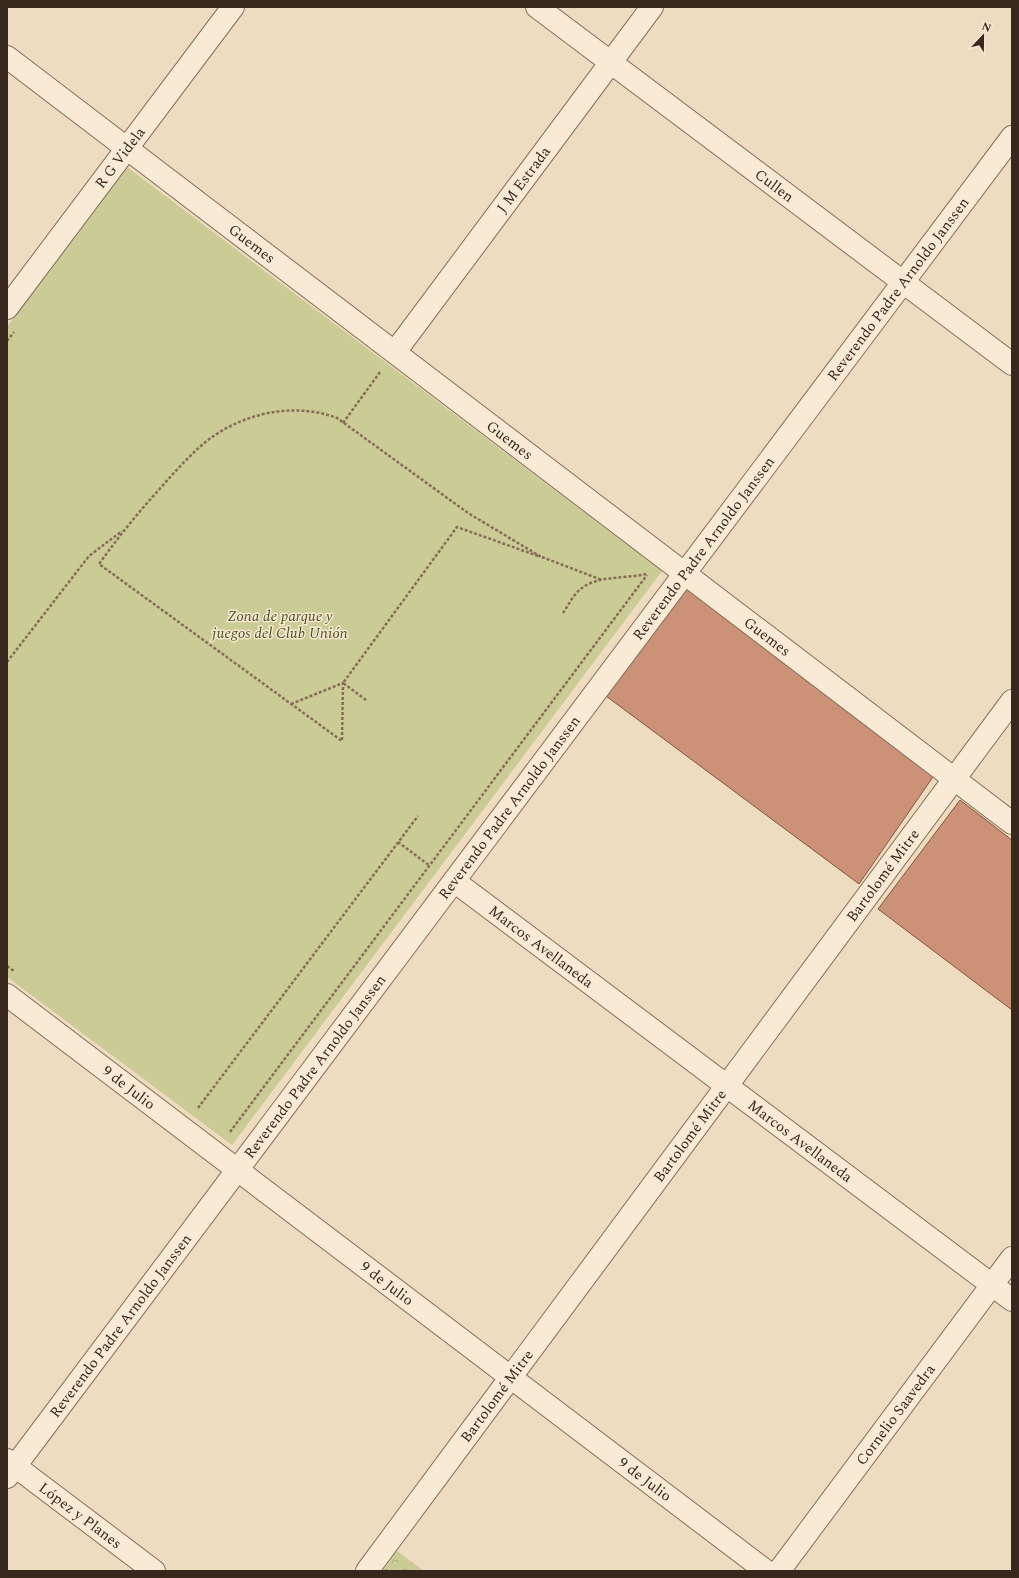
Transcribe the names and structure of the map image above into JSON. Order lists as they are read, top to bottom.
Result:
{
  "streets": {
    "street": [
      "R G Videla",
      "J M Estrada",
      "Cullen",
      "Guemes",
      "Reverendo Padre Arnoldo Janssen",
      "Bartolomé Mitre",
      "Marcos Avellaneda",
      "9 de Julio",
      "Cornelio Saavedra",
      "López y Planes"
    ]
  },
  "crossings": [
    ["R G Videla", "Guemes"],
    ["J M Estrada", "Cullen"],
    ["J M Estrada", "Guemes"],
    ["Cullen", "Reverendo Padre Arnoldo Janssen"],
    ["Guemes", "Reverendo Padre Arnoldo Janssen"],
    ["Guemes", "Bartolomé Mitre"],
    ["Reverendo Padre Arnoldo Janssen", "Marcos Avellaneda"],
    ["Reverendo Padre Arnoldo Janssen", "9 de Julio"],
    ["Reverendo Padre Arnoldo Janssen", "López y Planes"],
    ["Bartolomé Mitre", "Marcos Avellaneda"],
    ["Bartolomé Mitre", "9 de Julio"],
    ["Marcos Avellaneda", "Cornelio Saavedra"]
  ],
  "parks": ["Zona de parque y juegos del Club Unión"],
  "north": "top"
}
